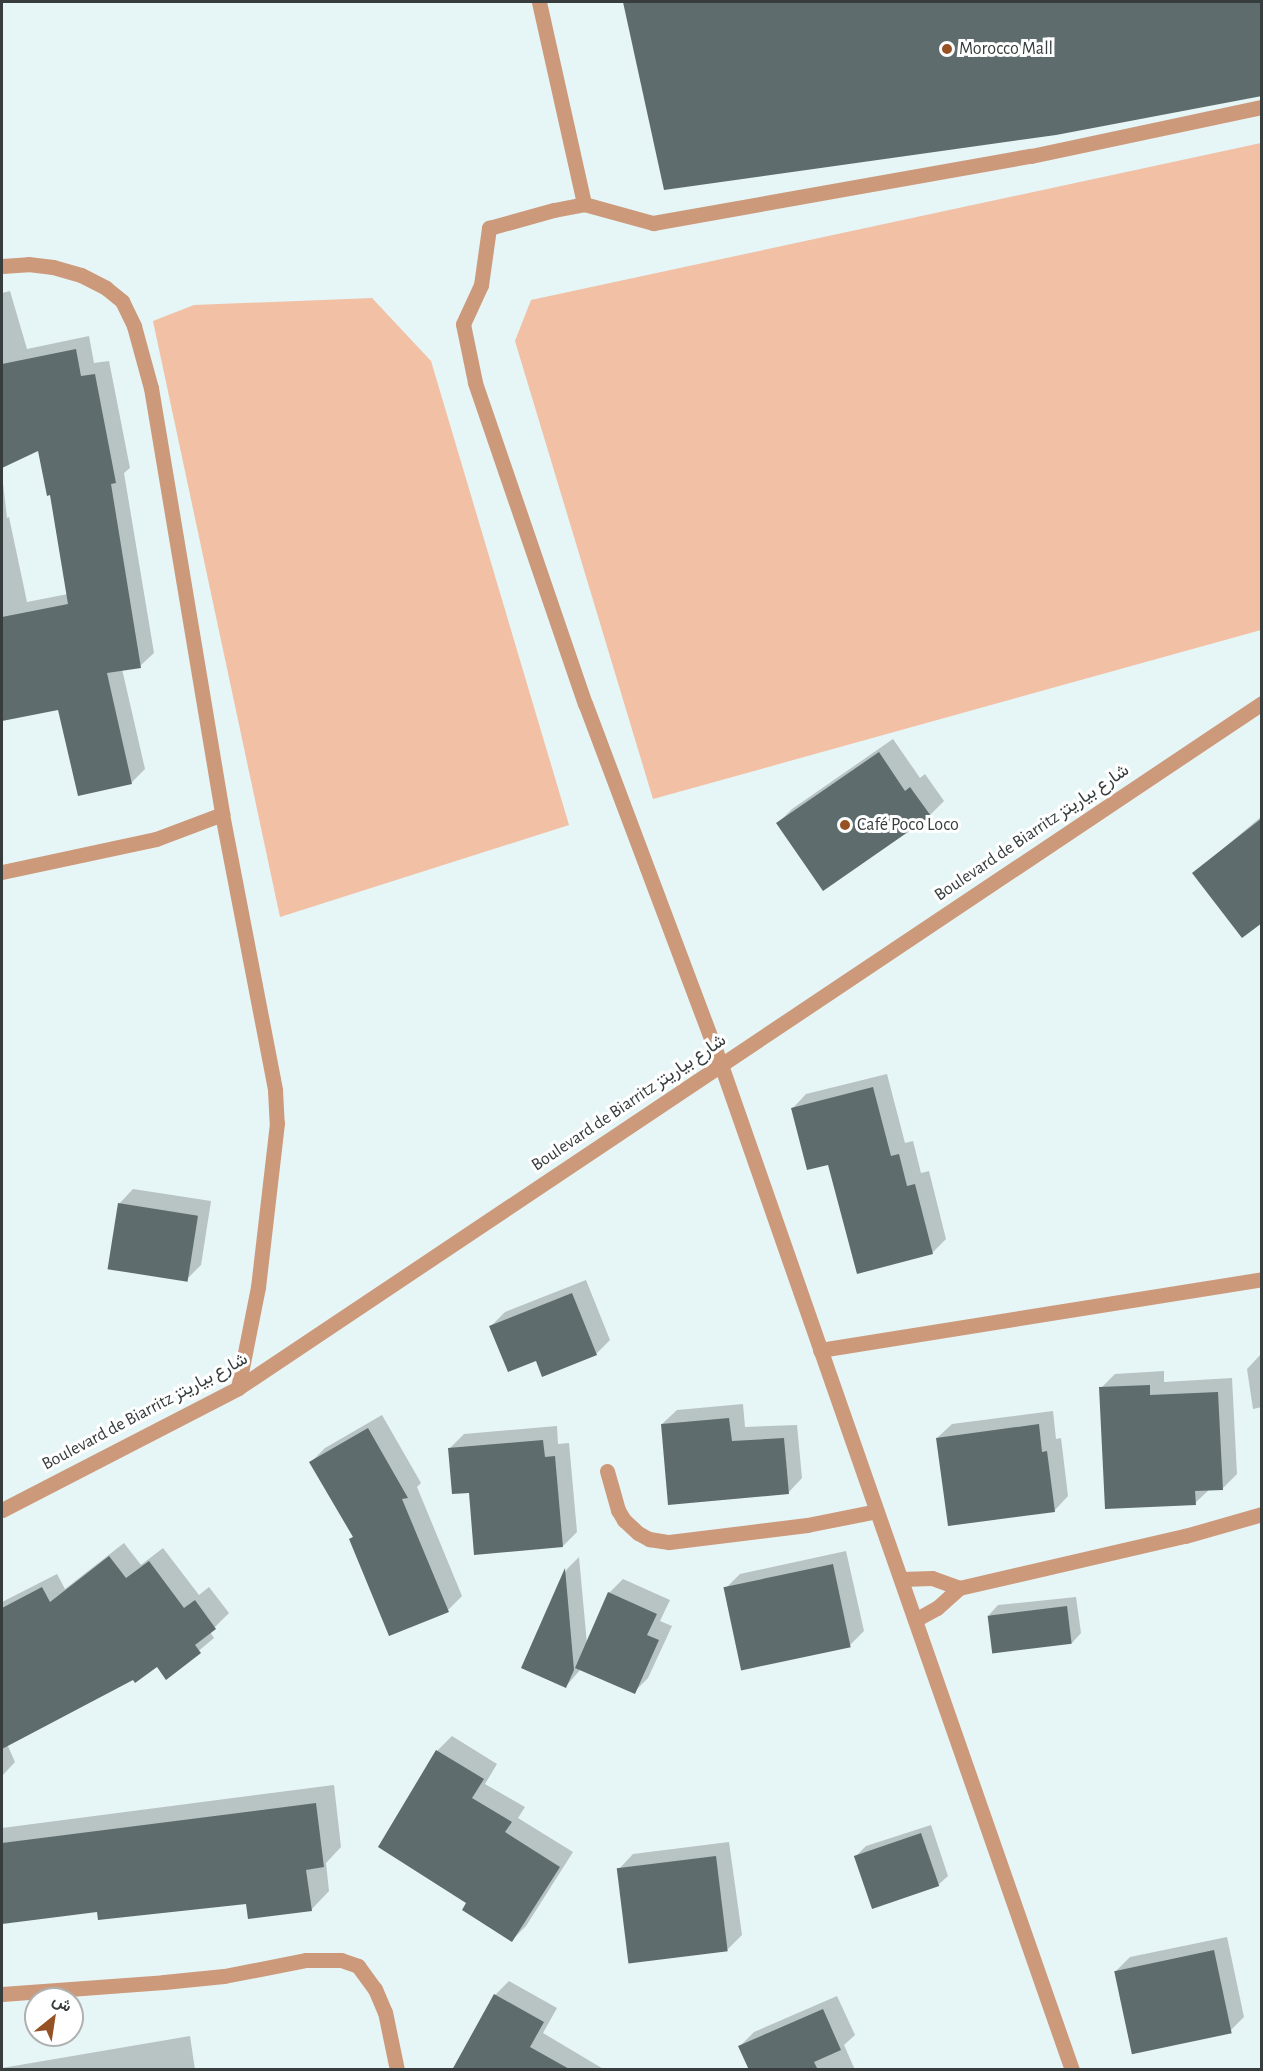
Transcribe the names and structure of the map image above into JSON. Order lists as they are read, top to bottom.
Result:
{
  "streets": {
    "street": ["Boulevard de Biarritz شارع بياريتز"]
  },
  "places": ["Morocco Mall", "Café Poco Loco"],
  "north": "top right"
}
